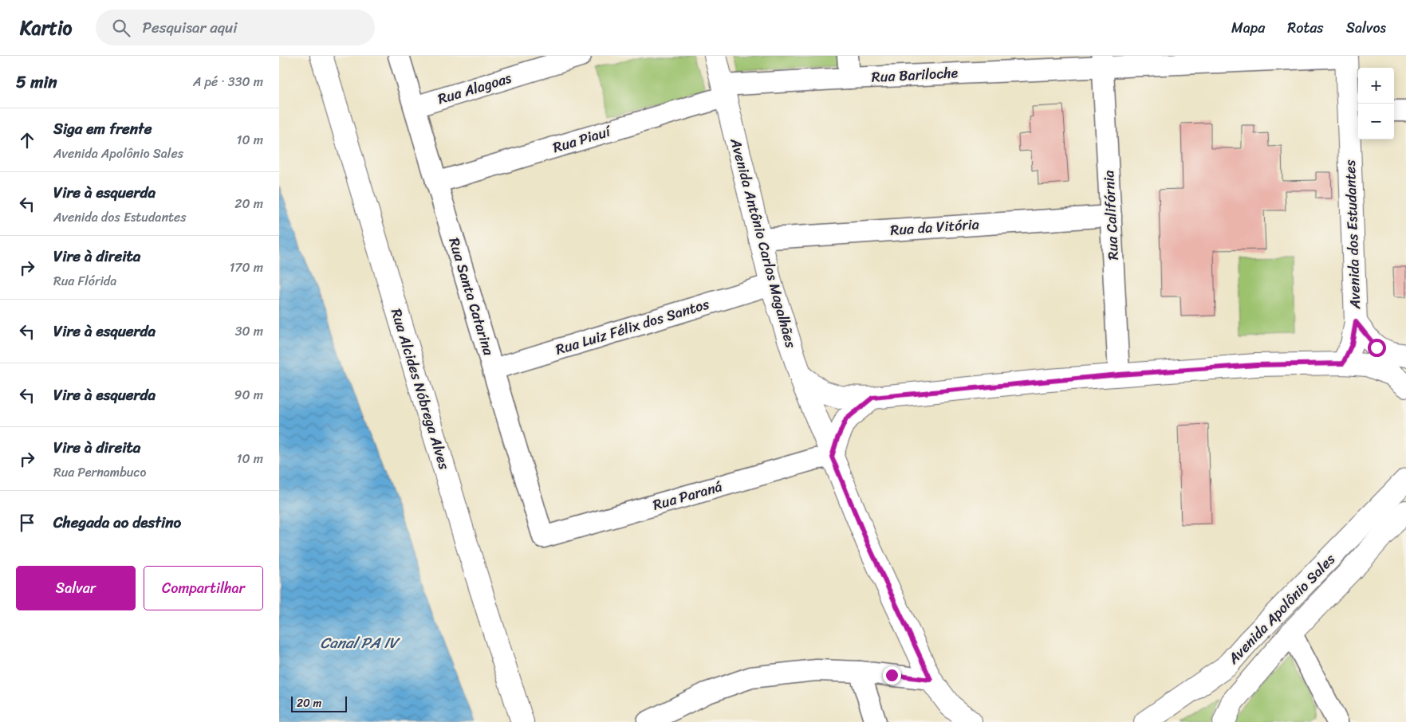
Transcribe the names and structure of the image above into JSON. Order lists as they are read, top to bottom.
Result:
{
  "streets": {
    "street": [
      "Rua Bariloche",
      "Rua Alagoas",
      "Rua Piauí",
      "Rua Califórnia",
      "Rua da Vitória",
      "Avenida dos Estudantes",
      "Avenida Antônio Carlos Magalhães",
      "Rua Santa Catarina",
      "Rua Luiz Félix dos Santos",
      "Rua Alcides Nóbrega Alves",
      "Rua Paraná",
      "Avenida Apolônio Sales"
    ]
  },
  "crossings": [
    ["Rua Bariloche", "Rua Piauí"],
    ["Rua Bariloche", "Rua Califórnia"],
    ["Rua Bariloche", "Avenida dos Estudantes"],
    ["Rua Bariloche", "Avenida Antônio Carlos Magalhães"],
    ["Rua Alagoas", "Rua Santa Catarina"],
    ["Rua Piauí", "Avenida Antônio Carlos Magalhães"],
    ["Rua Piauí", "Rua Santa Catarina"],
    ["Rua Califórnia", "Rua da Vitória"],
    ["Rua da Vitória", "Avenida Antônio Carlos Magalhães"],
    ["Avenida Antônio Carlos Magalhães", "Rua Luiz Félix dos Santos"],
    ["Avenida Antônio Carlos Magalhães", "Rua Paraná"],
    ["Rua Santa Catarina", "Rua Luiz Félix dos Santos"],
    ["Rua Santa Catarina", "Rua Paraná"]
  ],
  "water": ["Canal PA IV"],
  "scale_bar": "20 m",
  "page": {
    "header": "Kartio",
    "search": "Pesquisar aqui",
    "nav": ["Mapa", "Rotas", "Salvos"],
    "heading": ["5 min", "A pé · 330 m"],
    "map_buttons": ["+", "−"],
    "list": [
      ["Siga em frente", "Avenida Apolônio Sales", "10 m"],
      ["Vire à esquerda", "Avenida dos Estudantes", "20 m"],
      ["Vire à direita", "Rua Flórida", "170 m"],
      ["Vire à esquerda", "30 m"],
      ["Vire à esquerda", "90 m"],
      ["Vire à direita", "Rua Pernambuco", "10 m"],
      "Chegada ao destino"
    ],
    "buttons": ["Salvar", "Compartilhar"],
    "scale": "20 m"
  }
}
